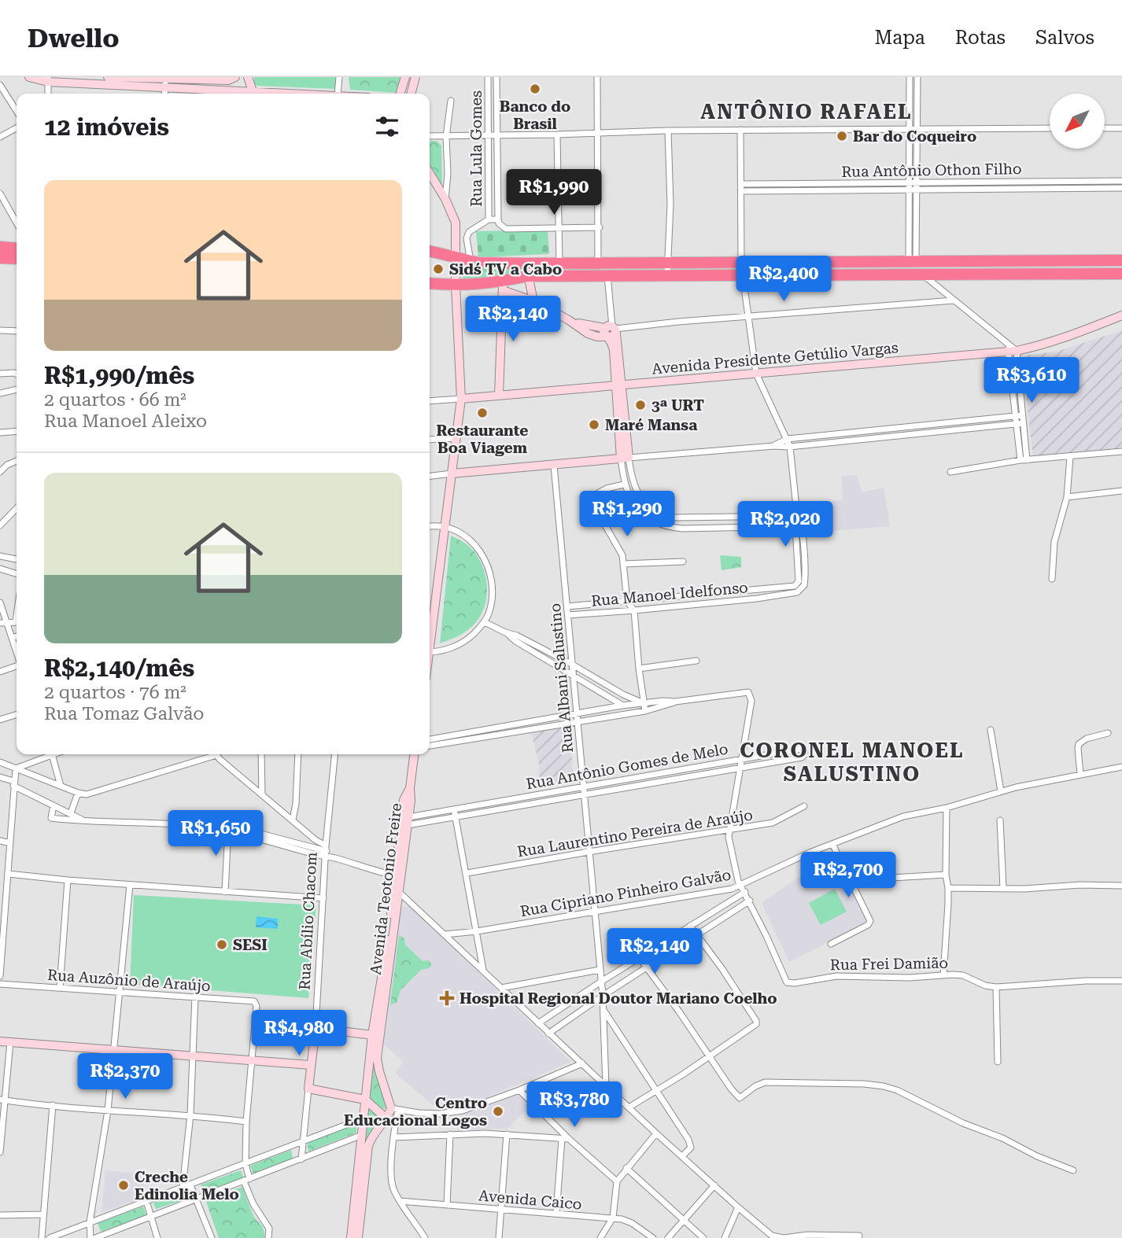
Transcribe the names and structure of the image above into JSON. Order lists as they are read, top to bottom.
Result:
{
  "streets": {
    "main road": ["Avenida Presidente Getúlio Vargas", "Avenida Teotonio Freire", "Rua Abílio Chacom"],
    "street": [
      "Rua Lula Gomes",
      "Rua Antônio Othon Filho",
      "Rua Manoel Idelfonso",
      "Rua Albani Salustino",
      "Rua Antônio Gomes de Melo",
      "Rua Laurentino Pereira de Araújo",
      "Rua Cipriano Pinheiro Galvão",
      "Rua Frei Damião",
      "Rua Auzônio de Araújo",
      "Avenida Caico"
    ]
  },
  "crossings": [
    ["Rua Manoel Idelfonso", "Rua Albani Salustino"],
    ["Rua Albani Salustino", "Rua Antônio Gomes de Melo"],
    ["Rua Albani Salustino", "Rua Laurentino Pereira de Araújo"],
    ["Rua Albani Salustino", "Rua Cipriano Pinheiro Galvão"],
    ["Rua Antônio Gomes de Melo", "Avenida Teotonio Freire"]
  ],
  "districts": ["ANTÔNIO RAFAEL", "CORONEL MANOEL SALUSTINO"],
  "places": {
    "other": [
      "Banco do Brasil",
      "Bar do Coqueiro",
      "Sid´s TV a Cabo",
      "3ª URT",
      "Restaurante Boa Viagem",
      "Maré Mansa",
      "SESI",
      "Centro Educacional Logos",
      "Creche Edinolia Melo"
    ],
    "health": ["Hospital Regional Doutor Mariano Coelho"]
  },
  "north": "bottom left",
  "page": {
    "header": "Dwello",
    "nav": ["Mapa", "Rotas", "Salvos"],
    "heading": "12 imóveis",
    "list": [
      {
        "name": "R$1,990/mês",
        "note": "2 quartos · 66 m² · Rua Manoel Aleixo"
      },
      {
        "name": "R$2,140/mês",
        "note": "2 quartos · 76 m² · Rua Tomaz Galvão"
      }
    ],
    "price": [
      "R$1,990",
      "R$2,400",
      "R$2,140",
      "R$3,610",
      "R$1,290",
      "R$2,020",
      "R$1,650",
      "R$2,700",
      "R$2,140",
      "R$4,980",
      "R$2,370",
      "R$3,780"
    ]
  }
}
